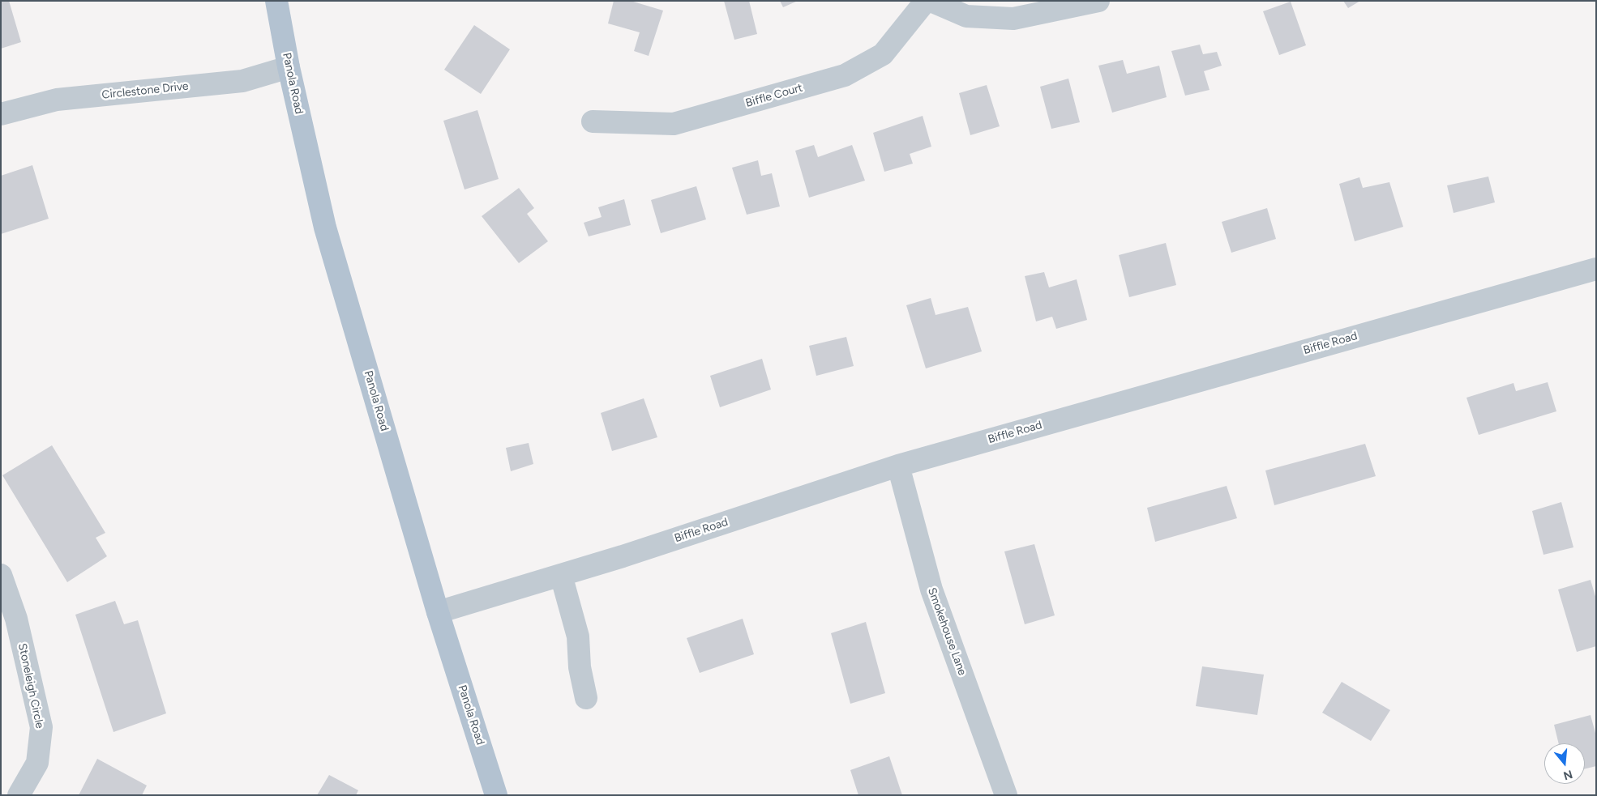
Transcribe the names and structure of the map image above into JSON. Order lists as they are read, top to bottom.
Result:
{
  "streets": {
    "main road": ["Panola Road"],
    "street": [
      "Circlestone Drive",
      "Biffle Court",
      "Biffle Road",
      "Smokehouse Lane",
      "Stoneleigh Circle"
    ]
  },
  "crossings": [
    ["Panola Road", "Circlestone Drive"],
    ["Panola Road", "Biffle Road"],
    ["Biffle Road", "Smokehouse Lane"]
  ],
  "north": "bottom"
}
